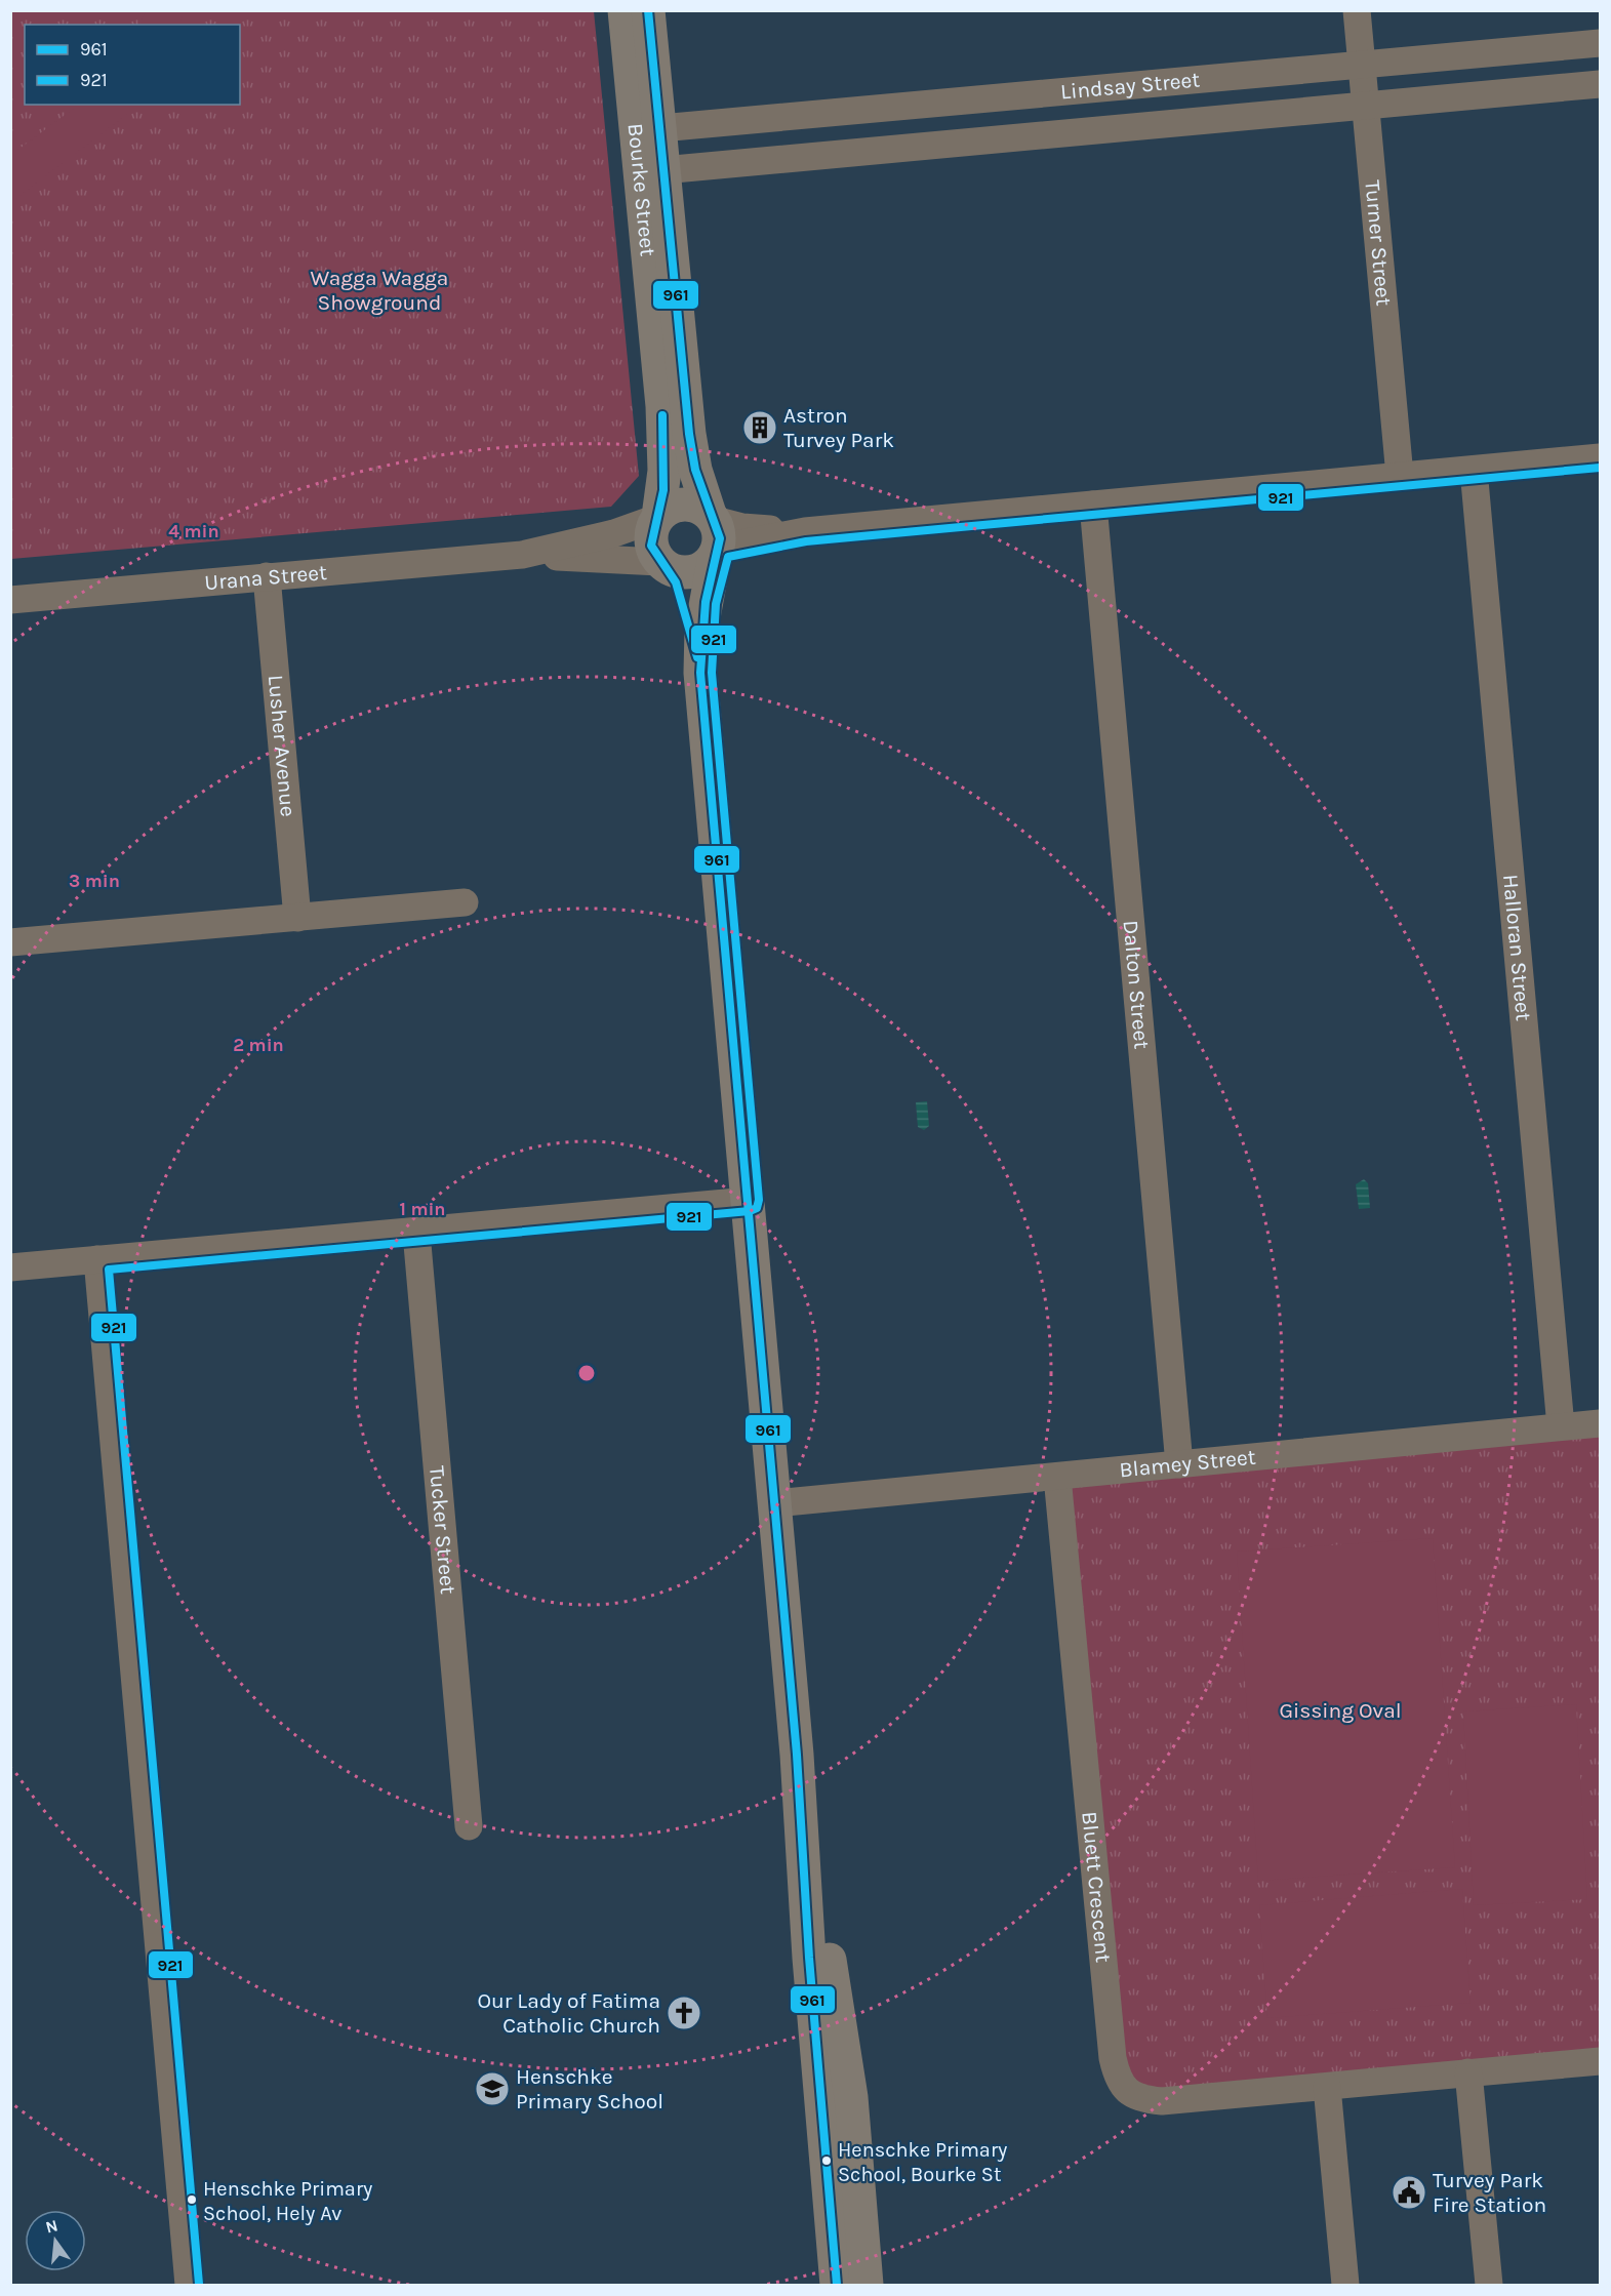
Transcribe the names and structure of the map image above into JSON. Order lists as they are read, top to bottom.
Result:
{
  "streets": {
    "main road": ["Bourke Street"],
    "street": [
      "Lindsay Street",
      "Turner Street",
      "Urana Street",
      "Lusher Avenue",
      "Halloran Street",
      "Dalton Street",
      "Blamey Street",
      "Tucker Street",
      "Bluett Crescent"
    ]
  },
  "crossings": [
    ["Lindsay Street", "Bourke Street"],
    ["Lindsay Street", "Turner Street"],
    ["Bourke Street", "Urana Street"],
    ["Bourke Street", "Blamey Street"],
    ["Urana Street", "Lusher Avenue"],
    ["Halloran Street", "Blamey Street"],
    ["Dalton Street", "Blamey Street"],
    ["Blamey Street", "Bluett Crescent"]
  ],
  "parks": ["Wagga Wagga Showground", "Gissing Oval"],
  "places": {
    "building": ["Astron Turvey Park"],
    "church": ["Our Lady of Fatima Catholic Church"],
    "school or university": ["Henschke Primary School"],
    "other": ["Henschke Primary School, Bourke St", "Henschke Primary School, Hely Av"],
    "public building": ["Turvey Park Fire Station"]
  },
  "lines": ["transit line 961", "transit line 921"],
  "legend": ["961", "921"],
  "north": "top",
  "rings": [
    "4 min",
    "3 min",
    "2 min",
    "1 min"
  ]
}
